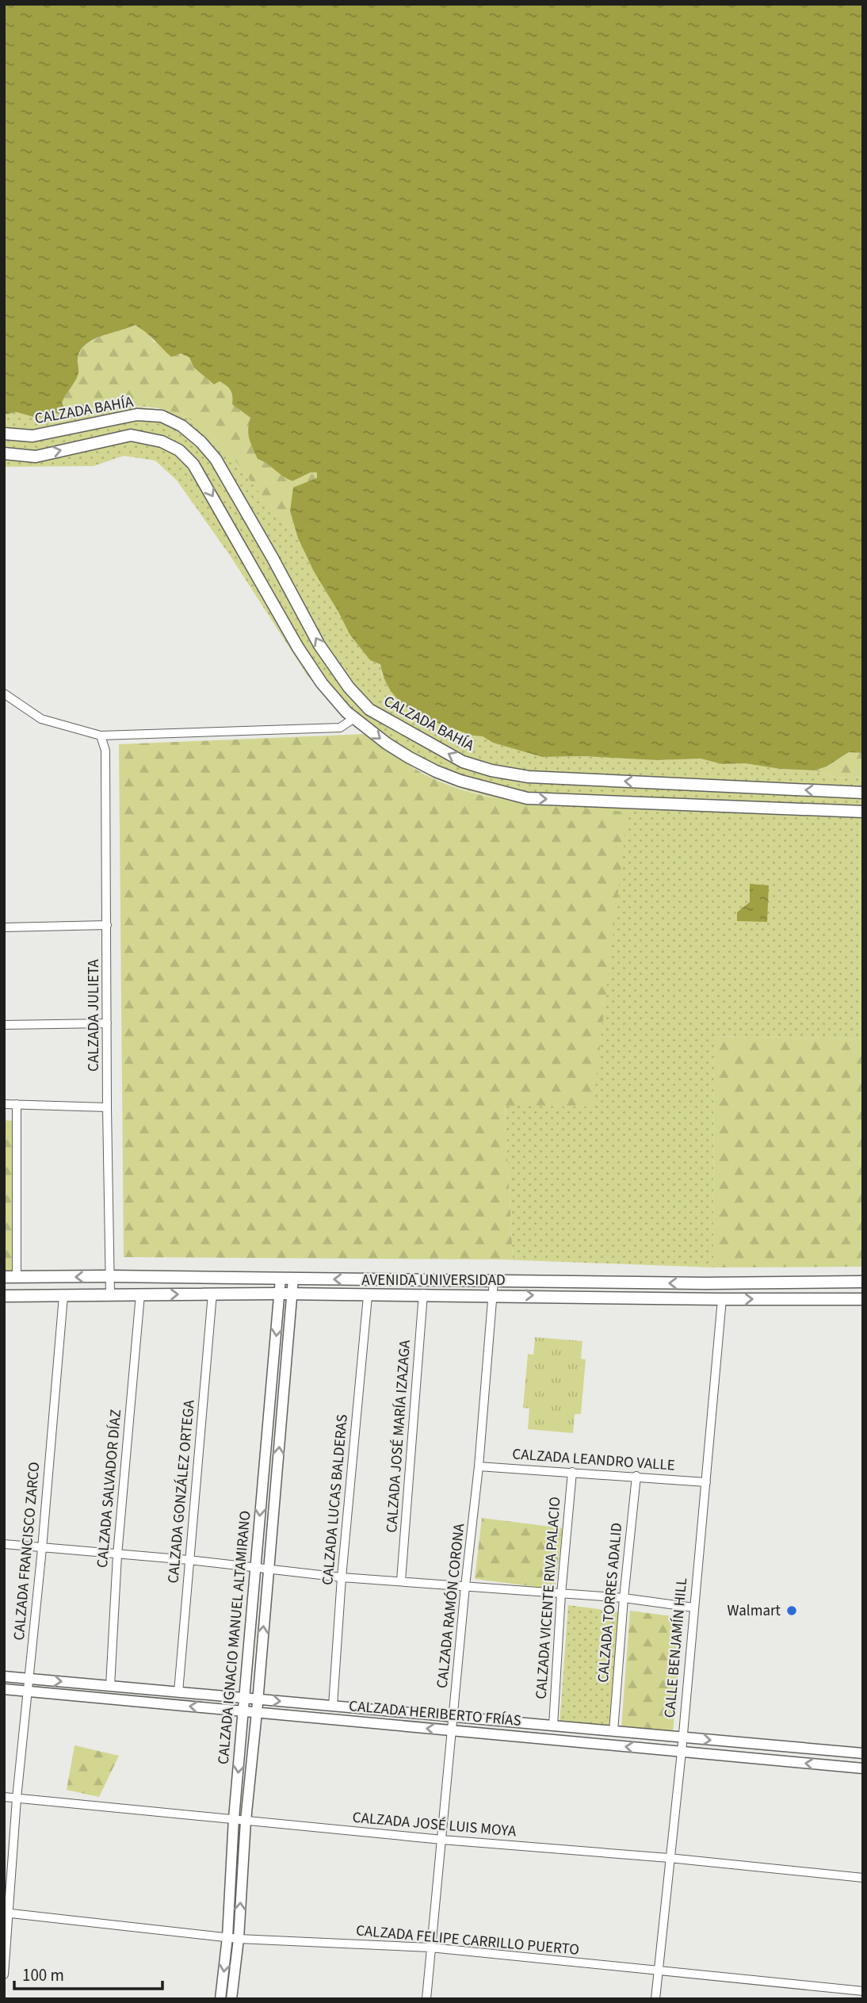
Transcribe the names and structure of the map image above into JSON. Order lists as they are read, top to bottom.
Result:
{
  "streets": {
    "main road": ["CALZADA BAHÍA", "AVENIDA UNIVERSIDAD"],
    "street": [
      "CALZADA JULIETA",
      "CALZADA JOSÉ MARÍA IZAZAGA",
      "CALZADA LEANDRO VALLE",
      "CALZADA SALVADOR DÍAZ",
      "CALZADA GONZÁLEZ ORTEGA",
      "CALZADA LUCAS BALDERAS",
      "CALZADA FRANCISCO ZARCO",
      "CALZADA VICENTE RIVA PALACIO",
      "CALZADA TORRES ADALID",
      "CALZADA RAMÓN CORONA",
      "CALZADA IGNACIO MANUEL ALTAMIRANO",
      "CALLE BENJAMÍN HILL",
      "CALZADA HERIBERTO FRÍAS",
      "CALZADA JOSÉ LUIS MOYA",
      "CALZADA FELIPE CARRILLO PUERTO"
    ]
  },
  "crossings": [
    ["CALZADA JULIETA", "AVENIDA UNIVERSIDAD"],
    ["AVENIDA UNIVERSIDAD", "CALZADA JOSÉ MARÍA IZAZAGA"],
    ["AVENIDA UNIVERSIDAD", "CALZADA SALVADOR DÍAZ"],
    ["AVENIDA UNIVERSIDAD", "CALZADA GONZÁLEZ ORTEGA"],
    ["AVENIDA UNIVERSIDAD", "CALZADA LUCAS BALDERAS"],
    ["AVENIDA UNIVERSIDAD", "CALZADA FRANCISCO ZARCO"],
    ["AVENIDA UNIVERSIDAD", "CALZADA RAMÓN CORONA"],
    ["AVENIDA UNIVERSIDAD", "CALZADA IGNACIO MANUEL ALTAMIRANO"],
    ["AVENIDA UNIVERSIDAD", "CALLE BENJAMÍN HILL"],
    ["CALZADA LEANDRO VALLE", "CALZADA VICENTE RIVA PALACIO"],
    ["CALZADA LEANDRO VALLE", "CALZADA TORRES ADALID"],
    ["CALZADA LEANDRO VALLE", "CALZADA RAMÓN CORONA"],
    ["CALZADA LEANDRO VALLE", "CALLE BENJAMÍN HILL"],
    ["CALZADA SALVADOR DÍAZ", "CALZADA HERIBERTO FRÍAS"],
    ["CALZADA GONZÁLEZ ORTEGA", "CALZADA HERIBERTO FRÍAS"],
    ["CALZADA LUCAS BALDERAS", "CALZADA HERIBERTO FRÍAS"],
    ["CALZADA FRANCISCO ZARCO", "CALZADA HERIBERTO FRÍAS"],
    ["CALZADA FRANCISCO ZARCO", "CALZADA JOSÉ LUIS MOYA"],
    ["CALZADA FRANCISCO ZARCO", "CALZADA FELIPE CARRILLO PUERTO"],
    ["CALZADA VICENTE RIVA PALACIO", "CALZADA HERIBERTO FRÍAS"],
    ["CALZADA TORRES ADALID", "CALZADA HERIBERTO FRÍAS"],
    ["CALZADA RAMÓN CORONA", "CALZADA HERIBERTO FRÍAS"],
    ["CALZADA RAMÓN CORONA", "CALZADA JOSÉ LUIS MOYA"],
    ["CALZADA RAMÓN CORONA", "CALZADA FELIPE CARRILLO PUERTO"],
    ["CALZADA IGNACIO MANUEL ALTAMIRANO", "CALZADA HERIBERTO FRÍAS"],
    ["CALZADA IGNACIO MANUEL ALTAMIRANO", "CALZADA JOSÉ LUIS MOYA"],
    ["CALZADA IGNACIO MANUEL ALTAMIRANO", "CALZADA FELIPE CARRILLO PUERTO"],
    ["CALLE BENJAMÍN HILL", "CALZADA HERIBERTO FRÍAS"],
    ["CALLE BENJAMÍN HILL", "CALZADA JOSÉ LUIS MOYA"],
    ["CALLE BENJAMÍN HILL", "CALZADA FELIPE CARRILLO PUERTO"]
  ],
  "places": ["Walmart"],
  "scale_bar": "100 m"
}
